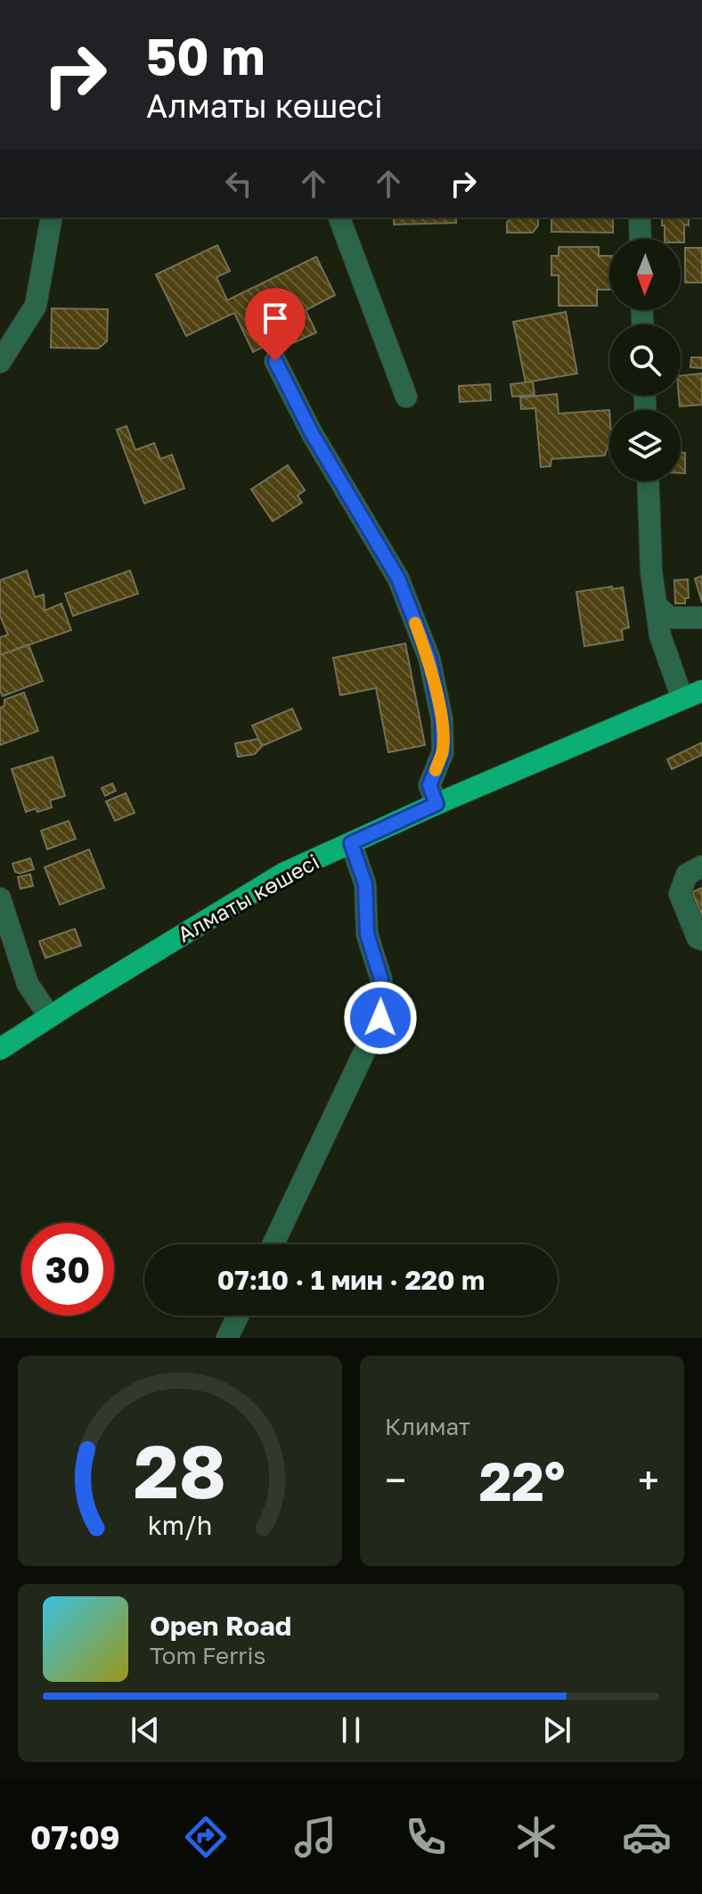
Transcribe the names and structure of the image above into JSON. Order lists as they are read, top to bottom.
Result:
{
  "streets": {
    "main road": ["Алматы көшесі"]
  },
  "north": "bottom",
  "page": {
    "turn": ["50 m", "Алматы көшесі"],
    "limit": "30",
    "trip": "07:10 · 1 мин · 220 m",
    "tile": "Климат",
    "heat": ["−", "22°", "+"],
    "song": ["Open Road", "Tom Ferris"],
    "tabs": "07:09",
    "gauge": ["28", "km/h"]
  }
}
